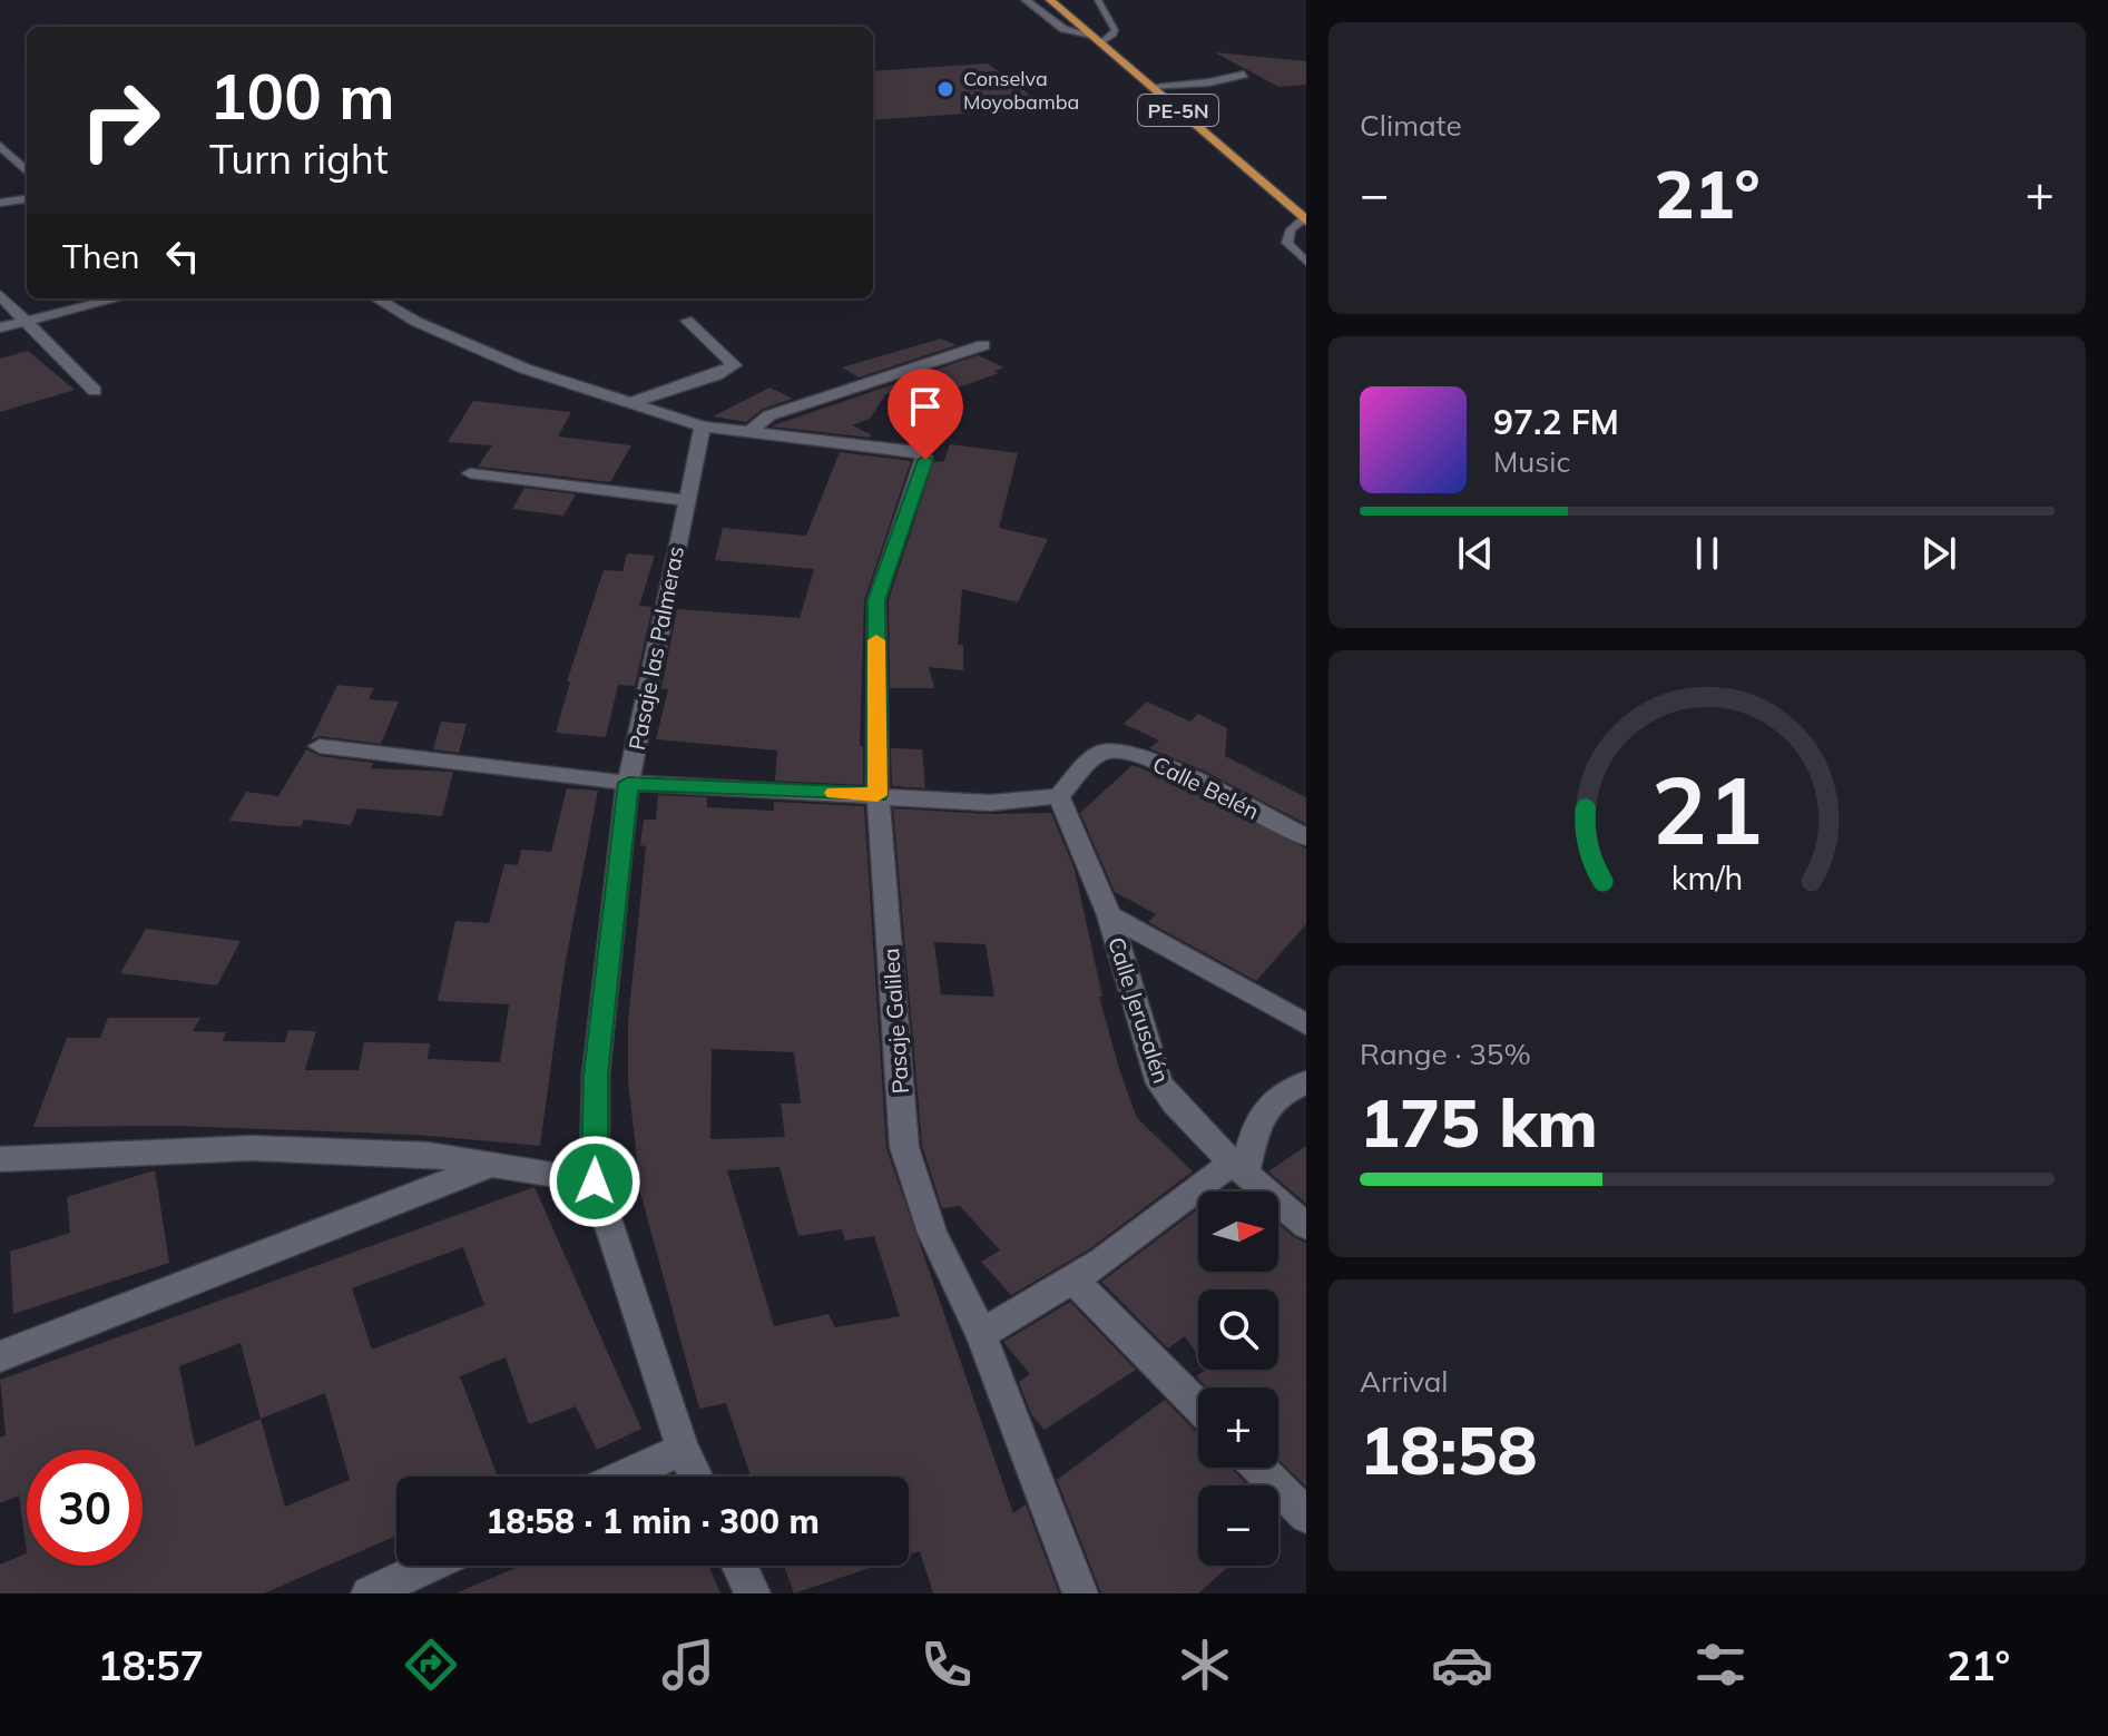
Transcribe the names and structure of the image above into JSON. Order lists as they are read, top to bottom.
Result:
{
  "streets": {
    "highway": ["PE-5N"],
    "street": [
      "Pasaje las Palmeras",
      "Calle Belén",
      "Calle Jerusalén",
      "Pasaje Galilea"
    ]
  },
  "crossings": [
    ["Calle Belén", "Calle Jerusalén"]
  ],
  "places": ["Conselva Moyobamba"],
  "north": "right",
  "page": {
    "tile": [
      "Climate",
      ["Range · 35%", "175 km"],
      ["Arrival", "18:58"]
    ],
    "turn": ["100 m", "Turn right"],
    "heat": ["−", "21°", "+"],
    "then": "Then",
    "song": ["97.2 FM", "Music"],
    "map_buttons": ["+", "−"],
    "limit": "30",
    "trip": "18:58 · 1 min · 300 m",
    "tabs": ["18:57", "21°"],
    "gauge": ["21", "km/h"]
  }
}
